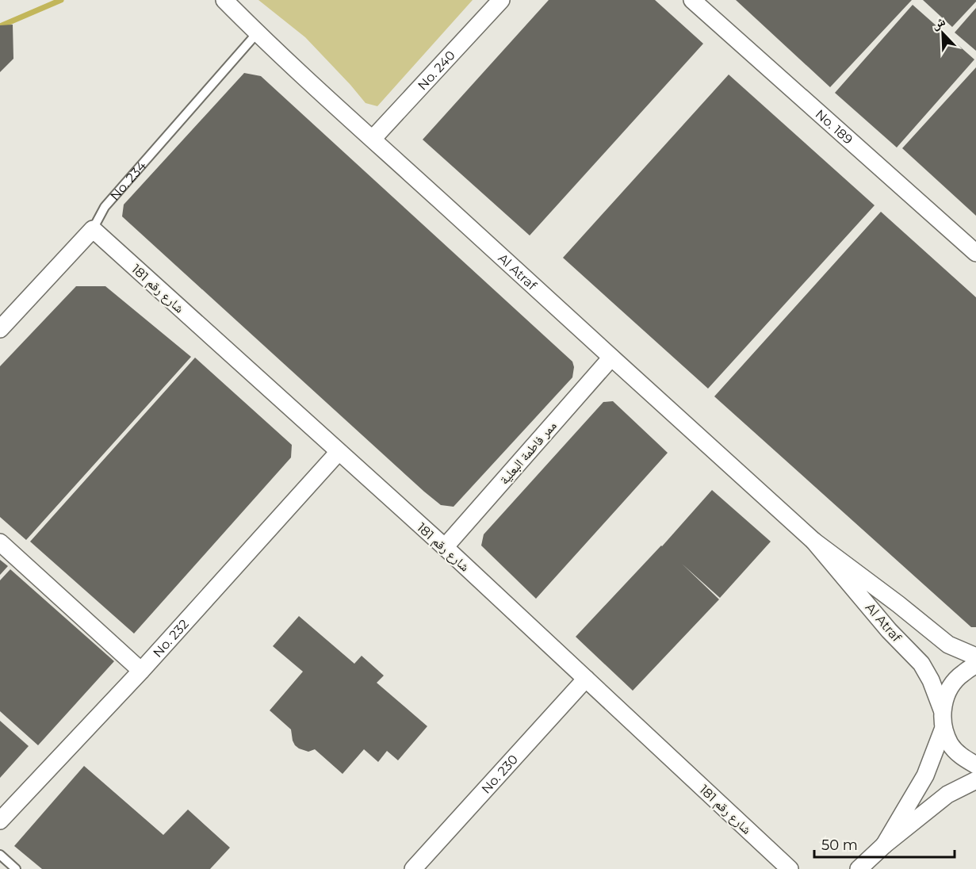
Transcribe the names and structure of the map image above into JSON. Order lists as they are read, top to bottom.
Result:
{
  "streets": {
    "street": [
      "No. 240",
      "No. 189",
      "No. 234",
      "Al Atraf",
      "شارع رقم 181",
      "ممر فاطمة البعلية",
      "No. 232",
      "No. 230"
    ]
  },
  "crossings": [
    ["No. 240", "Al Atraf"],
    ["No. 234", "Al Atraf"],
    ["No. 234", "شارع رقم 181"],
    ["Al Atraf", "ممر فاطمة البعلية"],
    ["شارع رقم 181", "ممر فاطمة البعلية"],
    ["شارع رقم 181", "No. 232"],
    ["شارع رقم 181", "No. 230"]
  ],
  "scale_bar": "50 m",
  "north": "top left"
}
